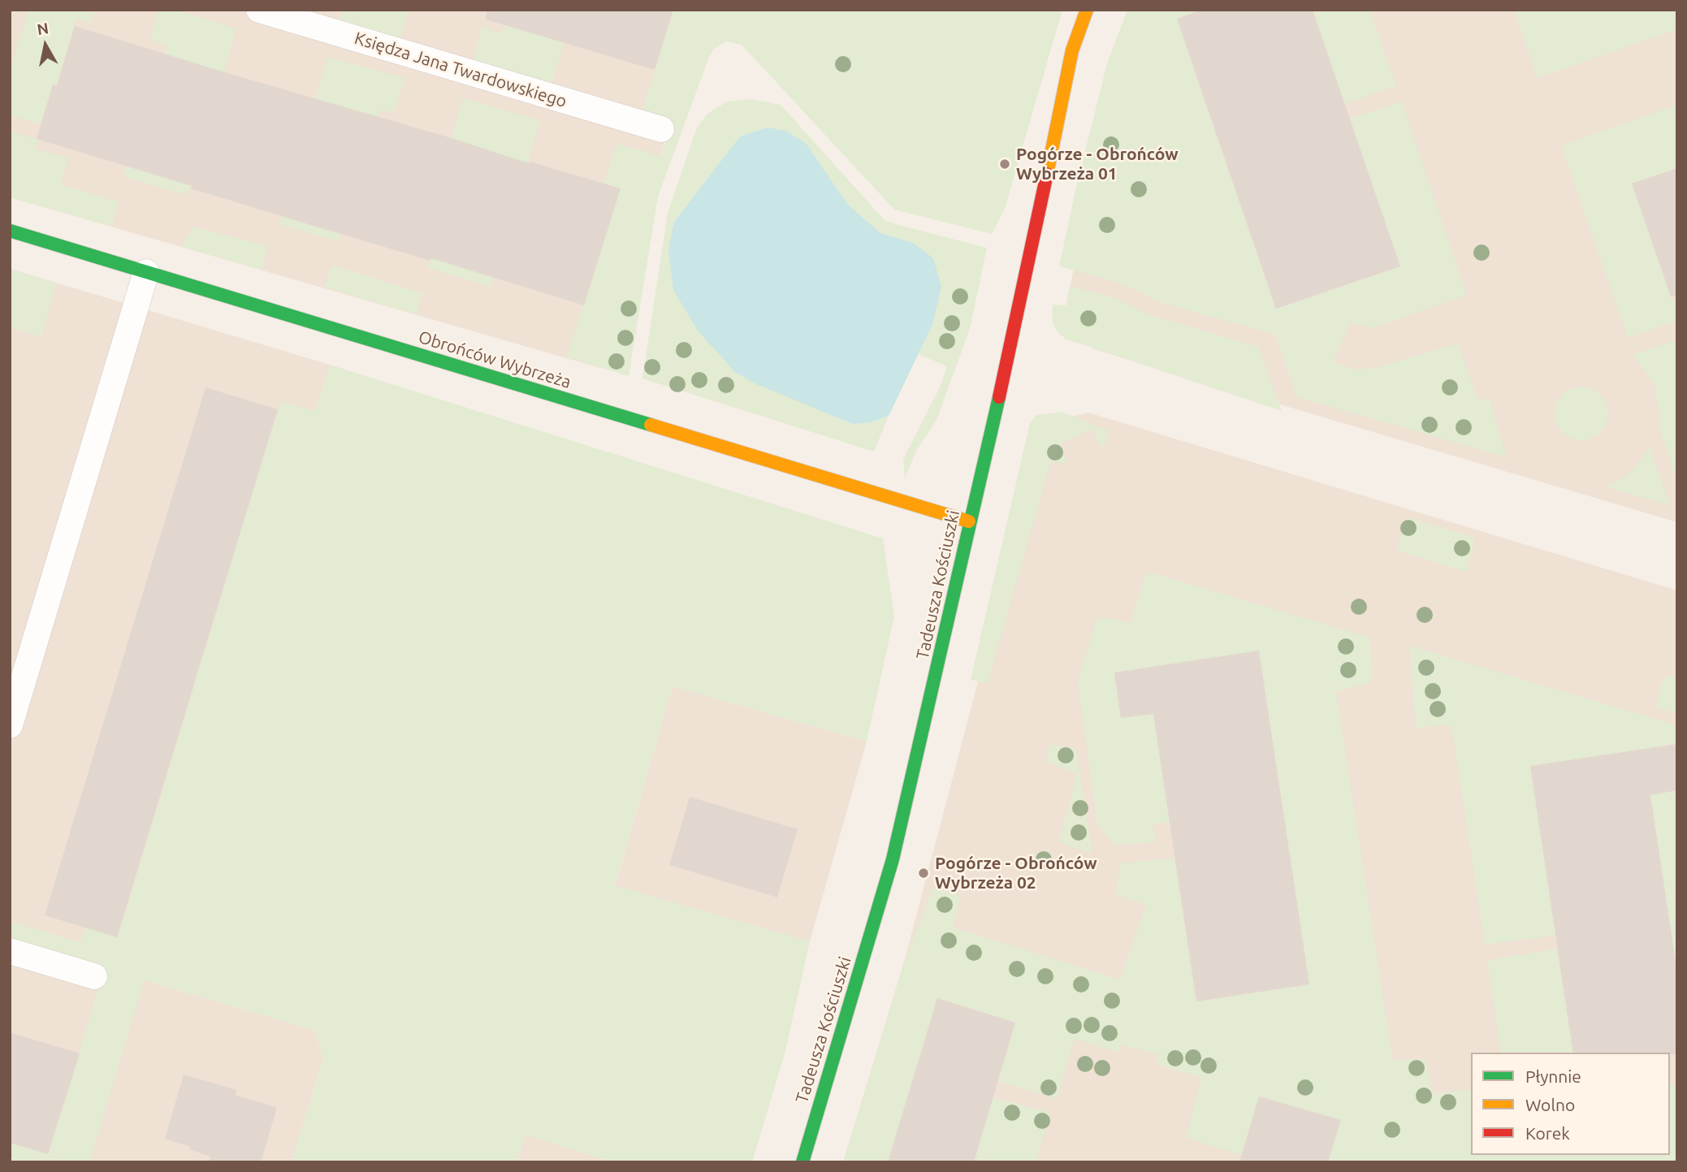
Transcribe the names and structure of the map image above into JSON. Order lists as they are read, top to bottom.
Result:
{
  "streets": {
    "street": ["Obrońców Wybrzeża", "Tadeusza Kościuszki"],
    "lane": ["Księdza Jana Twardowskiego"]
  },
  "crossings": [
    ["Obrońców Wybrzeża", "Tadeusza Kościuszki"]
  ],
  "places": ["Pogórze - Obrońców Wybrzeża 01", "Pogórze - Obrońców Wybrzeża 02"],
  "legend": ["Płynnie", "Wolno", "Korek"],
  "north": "top"
}
